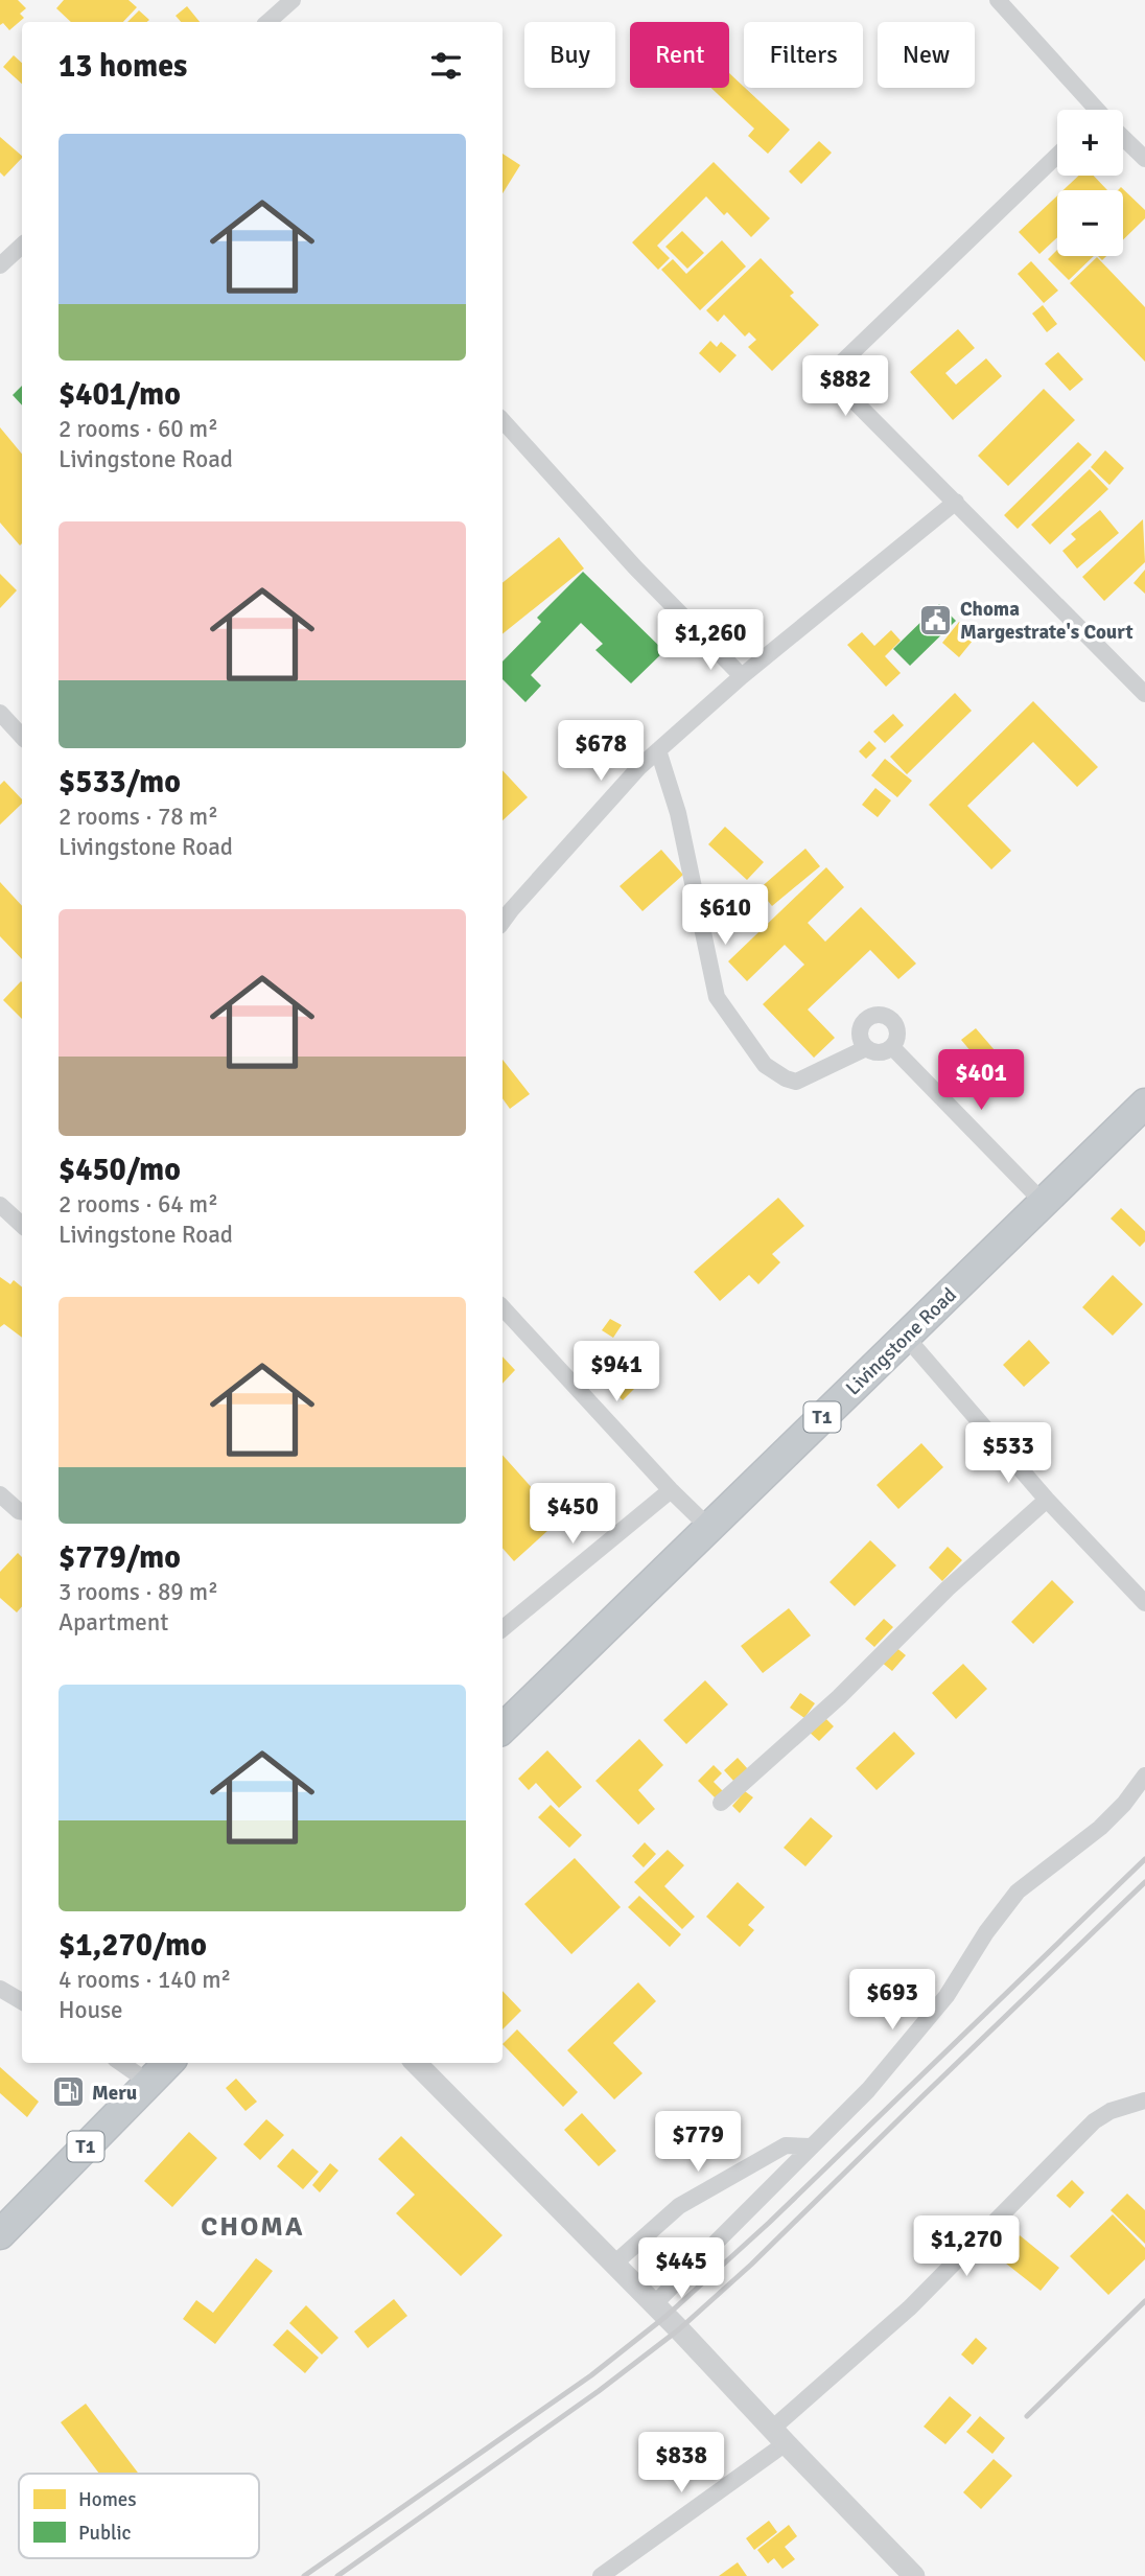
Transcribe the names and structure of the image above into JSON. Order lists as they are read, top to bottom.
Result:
{
  "streets": {
    "highway": ["Livingstone Road", "T1"]
  },
  "districts": ["CHOMA"],
  "places": {
    "public building": ["Choma Margestrate's Court"],
    "fuel station": ["Meru"]
  },
  "legend": ["Homes", "Public"],
  "page": {
    "chip": [
      "Buy",
      "Rent",
      "Filters",
      "New"
    ],
    "heading": "13 homes",
    "map_buttons": ["+", "−"],
    "list": [
      {
        "name": "$401/mo",
        "note": "2 rooms · 60 m² · Livingstone Road"
      },
      {
        "name": "$533/mo",
        "note": "2 rooms · 78 m² · Livingstone Road"
      },
      {
        "name": "$450/mo",
        "note": "2 rooms · 64 m² · Livingstone Road"
      },
      {
        "name": "$779/mo",
        "note": "3 rooms · 89 m² · Apartment"
      },
      {
        "name": "$1,270/mo",
        "note": "4 rooms · 140 m² · House"
      }
    ],
    "price": [
      "$882",
      "$1,260",
      "$678",
      "$610",
      "$401",
      "$941",
      "$533",
      "$450",
      "$693",
      "$779",
      "$1,270",
      "$445",
      "$838"
    ]
  }
}
